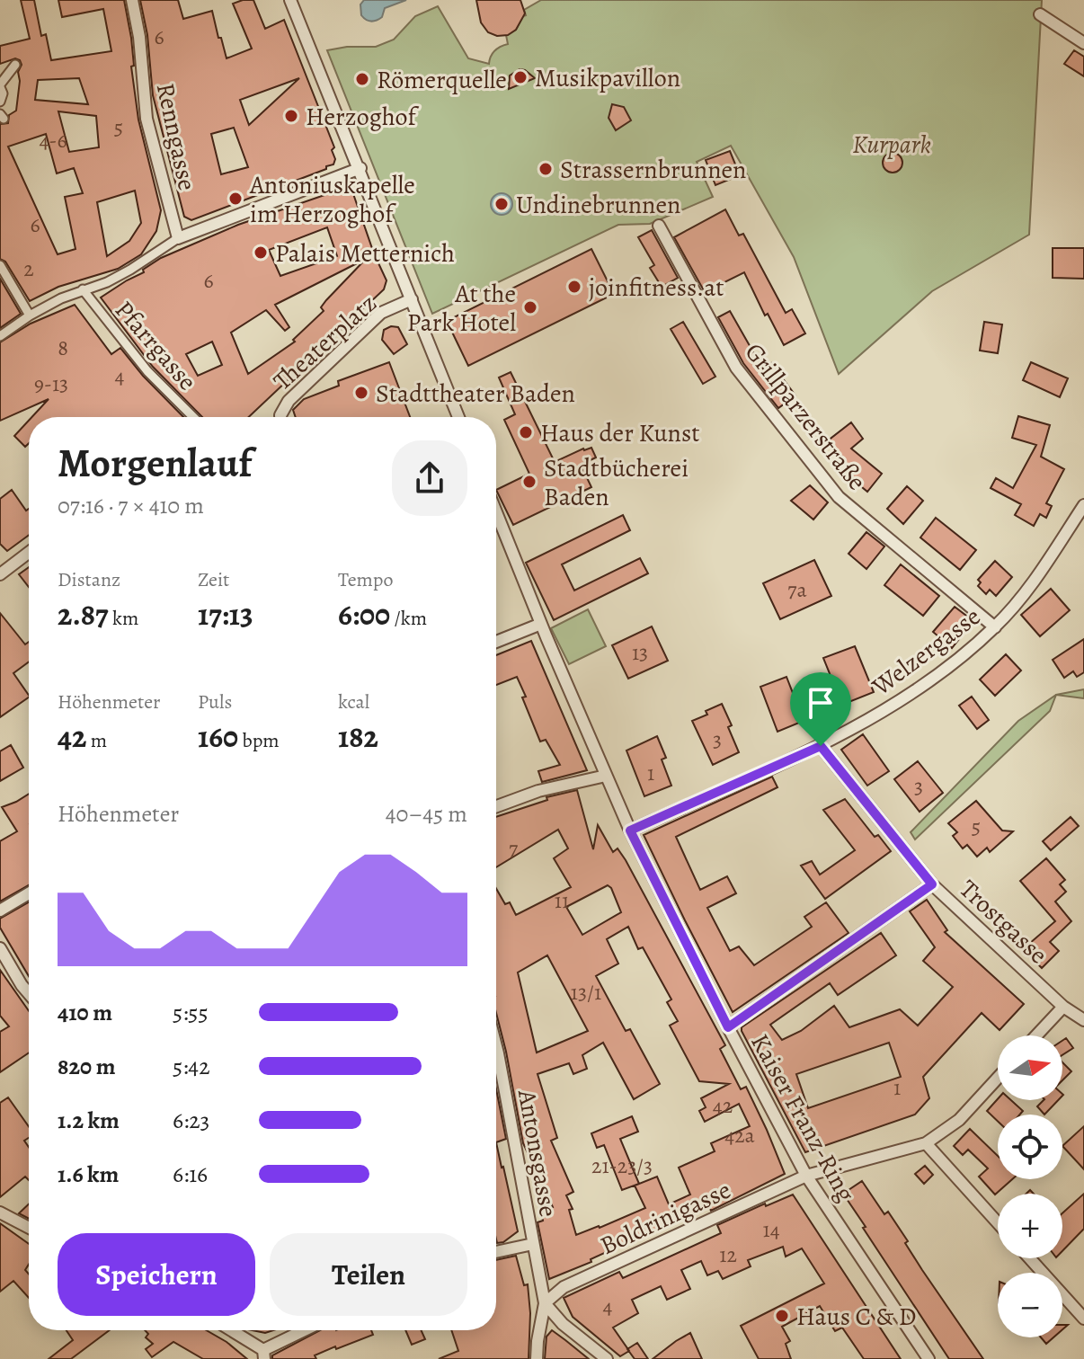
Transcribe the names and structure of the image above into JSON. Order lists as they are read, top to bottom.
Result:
{
  "streets": {
    "street": [
      "Renngasse",
      "Theaterplatz",
      "Pfarrgasse",
      "Grillparzerstraße",
      "Welzergasse",
      "Trostgasse",
      "Kaiser Franz-Ring",
      "Antonsgasse",
      "Boldrinigasse"
    ]
  },
  "crossings": [
    ["Grillparzerstraße", "Welzergasse"],
    ["Welzergasse", "Trostgasse"],
    ["Welzergasse", "Kaiser Franz-Ring"],
    ["Kaiser Franz-Ring", "Boldrinigasse"],
    ["Antonsgasse", "Boldrinigasse"]
  ],
  "parks": ["Kurpark"],
  "places": [
    "Musikpavillon",
    "Römerquelle",
    "Herzoghof",
    "Strassernbrunnen",
    "Antoniuskapelle im Herzoghof",
    "Undinebrunnen",
    "Palais Metternich",
    "joinfitness.at",
    "At the Park Hotel",
    "Stadttheater Baden",
    "Haus der Kunst",
    "Stadtbücherei Baden",
    "Haus C & D"
  ],
  "house_numbers": [
    "6",
    "5",
    "4-6",
    "6",
    "2",
    "6",
    "8",
    "4",
    "9-13",
    "7a",
    "13",
    "3",
    "1",
    "3",
    "5",
    "7",
    "11",
    "13/1",
    "1",
    "42",
    "42a",
    "21-23/3",
    "14",
    "12",
    "4"
  ],
  "north": "right",
  "page": {
    "heading": ["Morgenlauf", "07:16 · 7 × 410 m"],
    "stats": [
      ["Distanz", "2.87 km"],
      ["Zeit", "17:13"],
      ["Tempo", "6:00 /km"],
      ["Höhenmeter", "42 m"],
      ["Puls", "160 bpm"],
      ["kcal", "182"]
    ],
    "chart": ["Höhenmeter", "40–45 m"],
    "list": [
      {
        "name": "410 m",
        "note": "5:55"
      },
      {
        "name": "820 m",
        "note": "5:42"
      },
      {
        "name": "1.2 km",
        "note": "6:23"
      },
      {
        "name": "1.6 km",
        "note": "6:16"
      }
    ],
    "map_buttons": ["+", "−"],
    "buttons": ["Speichern", "Teilen"]
  }
}
